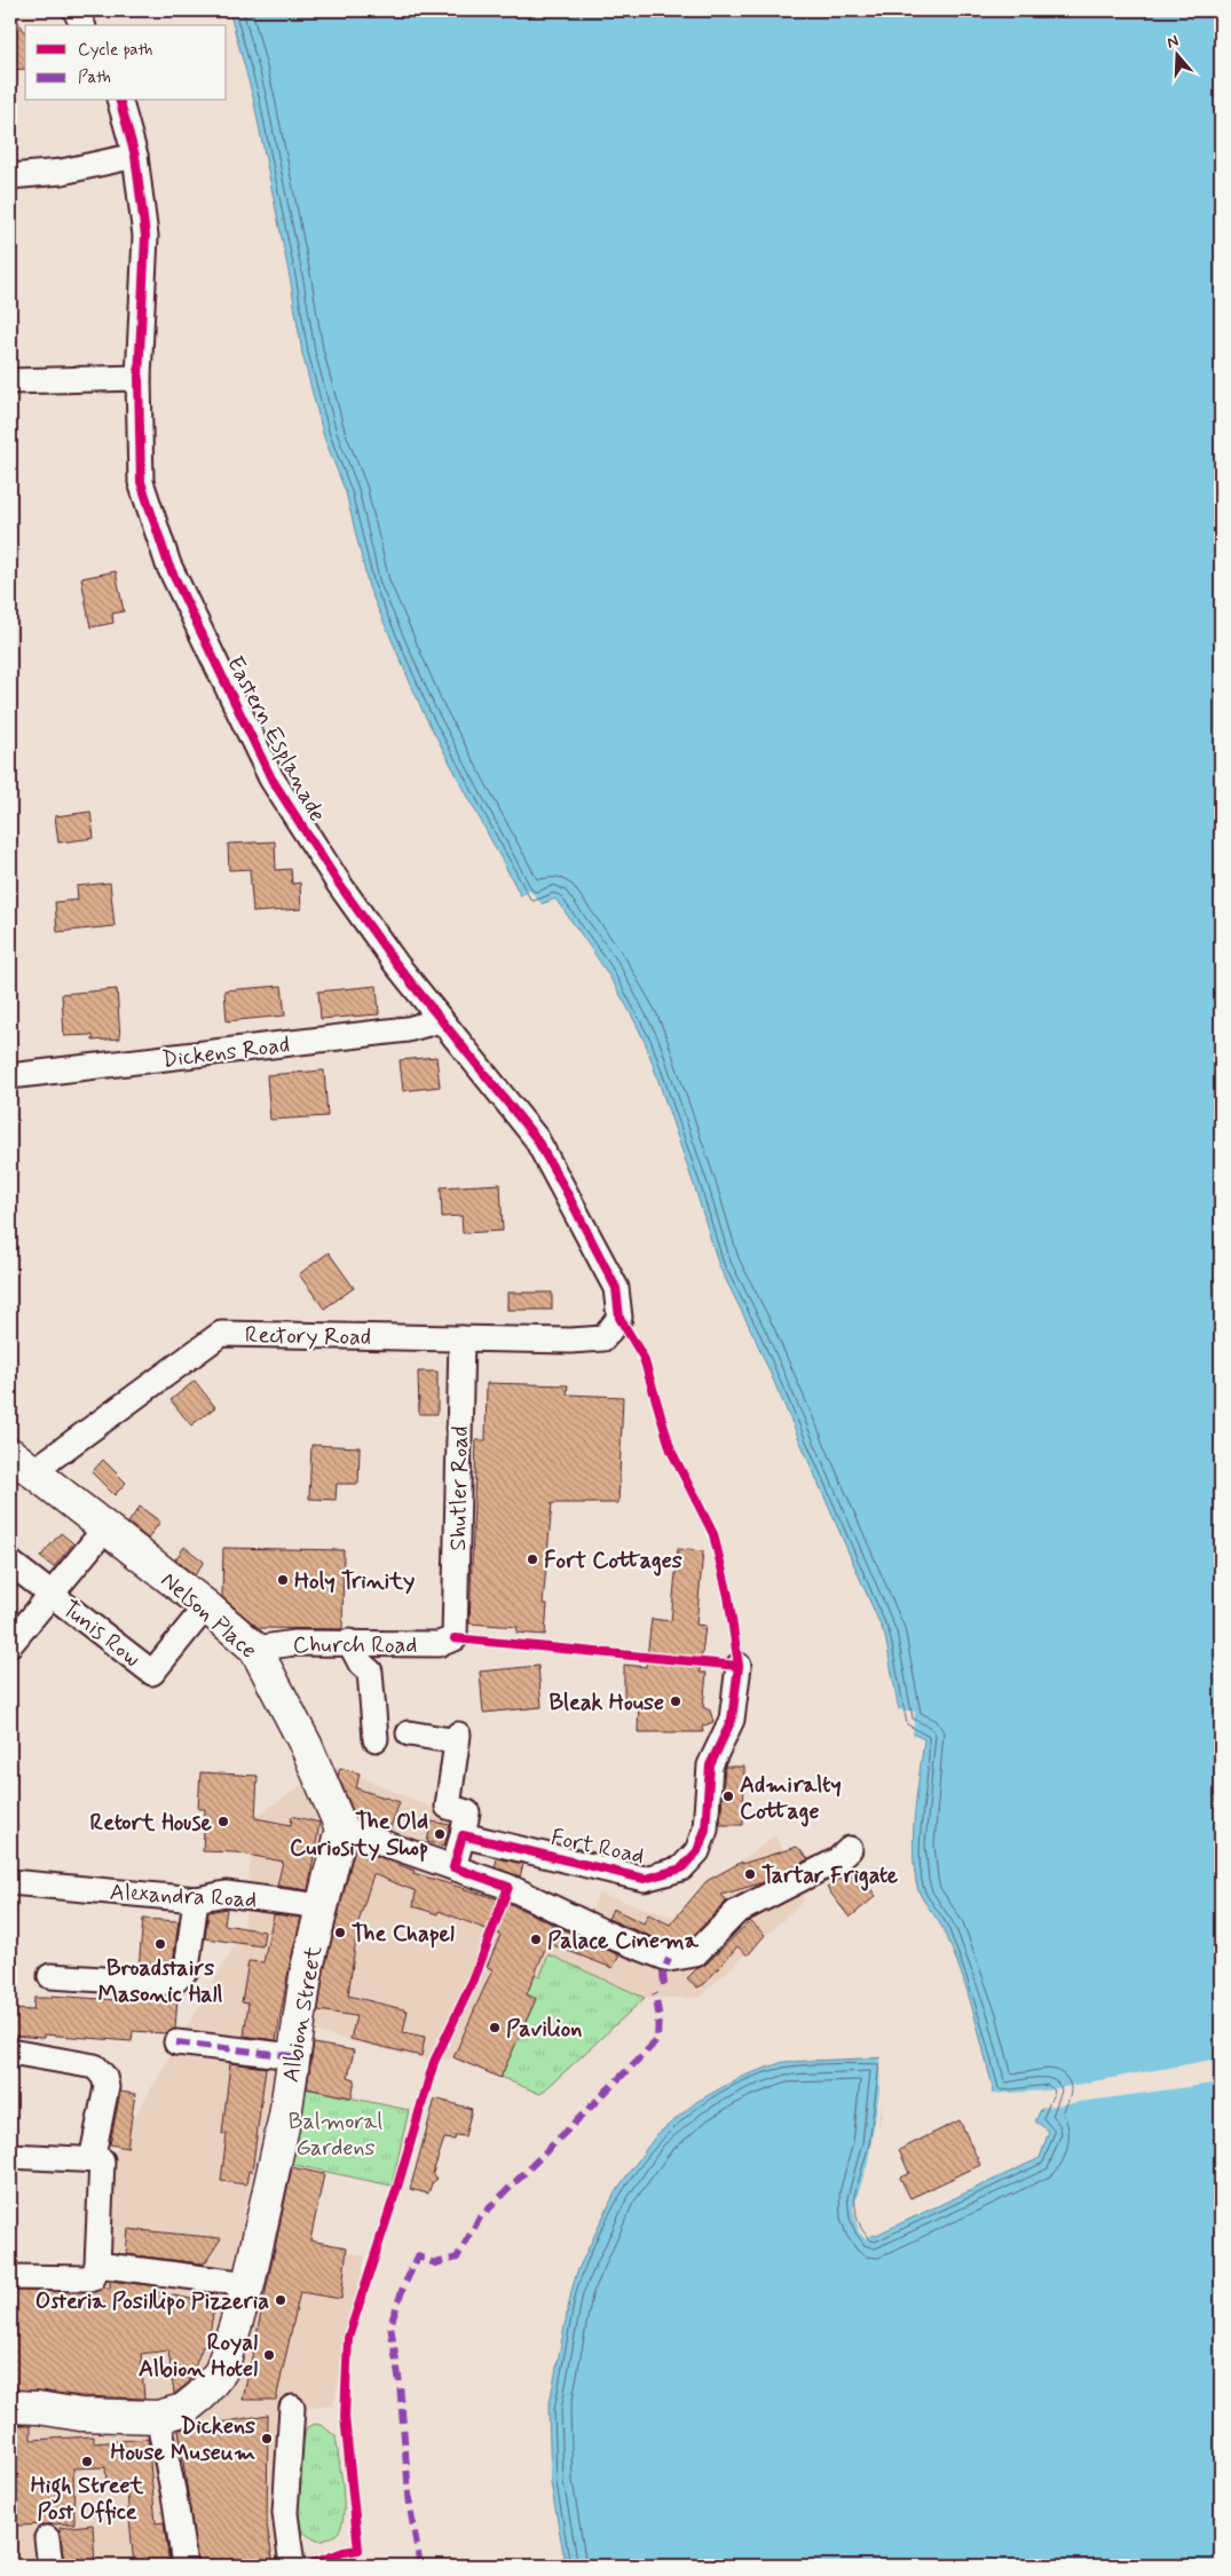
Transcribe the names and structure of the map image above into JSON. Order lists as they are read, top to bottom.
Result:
{
  "streets": {
    "main road": ["Nelson Place", "Albion Street"],
    "street": [
      "Eastern Esplanade",
      "Dickens Road",
      "Rectory Road",
      "Shutler Road",
      "Tunis Row",
      "Church Road",
      "Fort Road",
      "Alexandra Road"
    ]
  },
  "crossings": [
    ["Eastern Esplanade", "Dickens Road"],
    ["Eastern Esplanade", "Rectory Road"],
    ["Rectory Road", "Shutler Road"],
    ["Rectory Road", "Nelson Place"],
    ["Shutler Road", "Church Road"],
    ["Nelson Place", "Tunis Row"],
    ["Nelson Place", "Church Road"],
    ["Nelson Place", "Albion Street"],
    ["Alexandra Road", "Albion Street"]
  ],
  "parks": ["Balmoral Gardens"],
  "places": [
    "Fort Cottages",
    "Holy Trinity",
    "Bleak House",
    "Admiralty Cottage",
    "Retort House",
    "The Old Curiosity Shop",
    "Tartar Frigate",
    "The Chapel",
    "Palace Cinema",
    "Broadstairs Masonic Hall",
    "Pavilion",
    "Osteria Posillipo Pizzeria",
    "Royal Albion Hotel",
    "Dickens House Museum",
    "High Street Post Office"
  ],
  "legend": ["Cycle path", "Path"],
  "north": "top"
}
